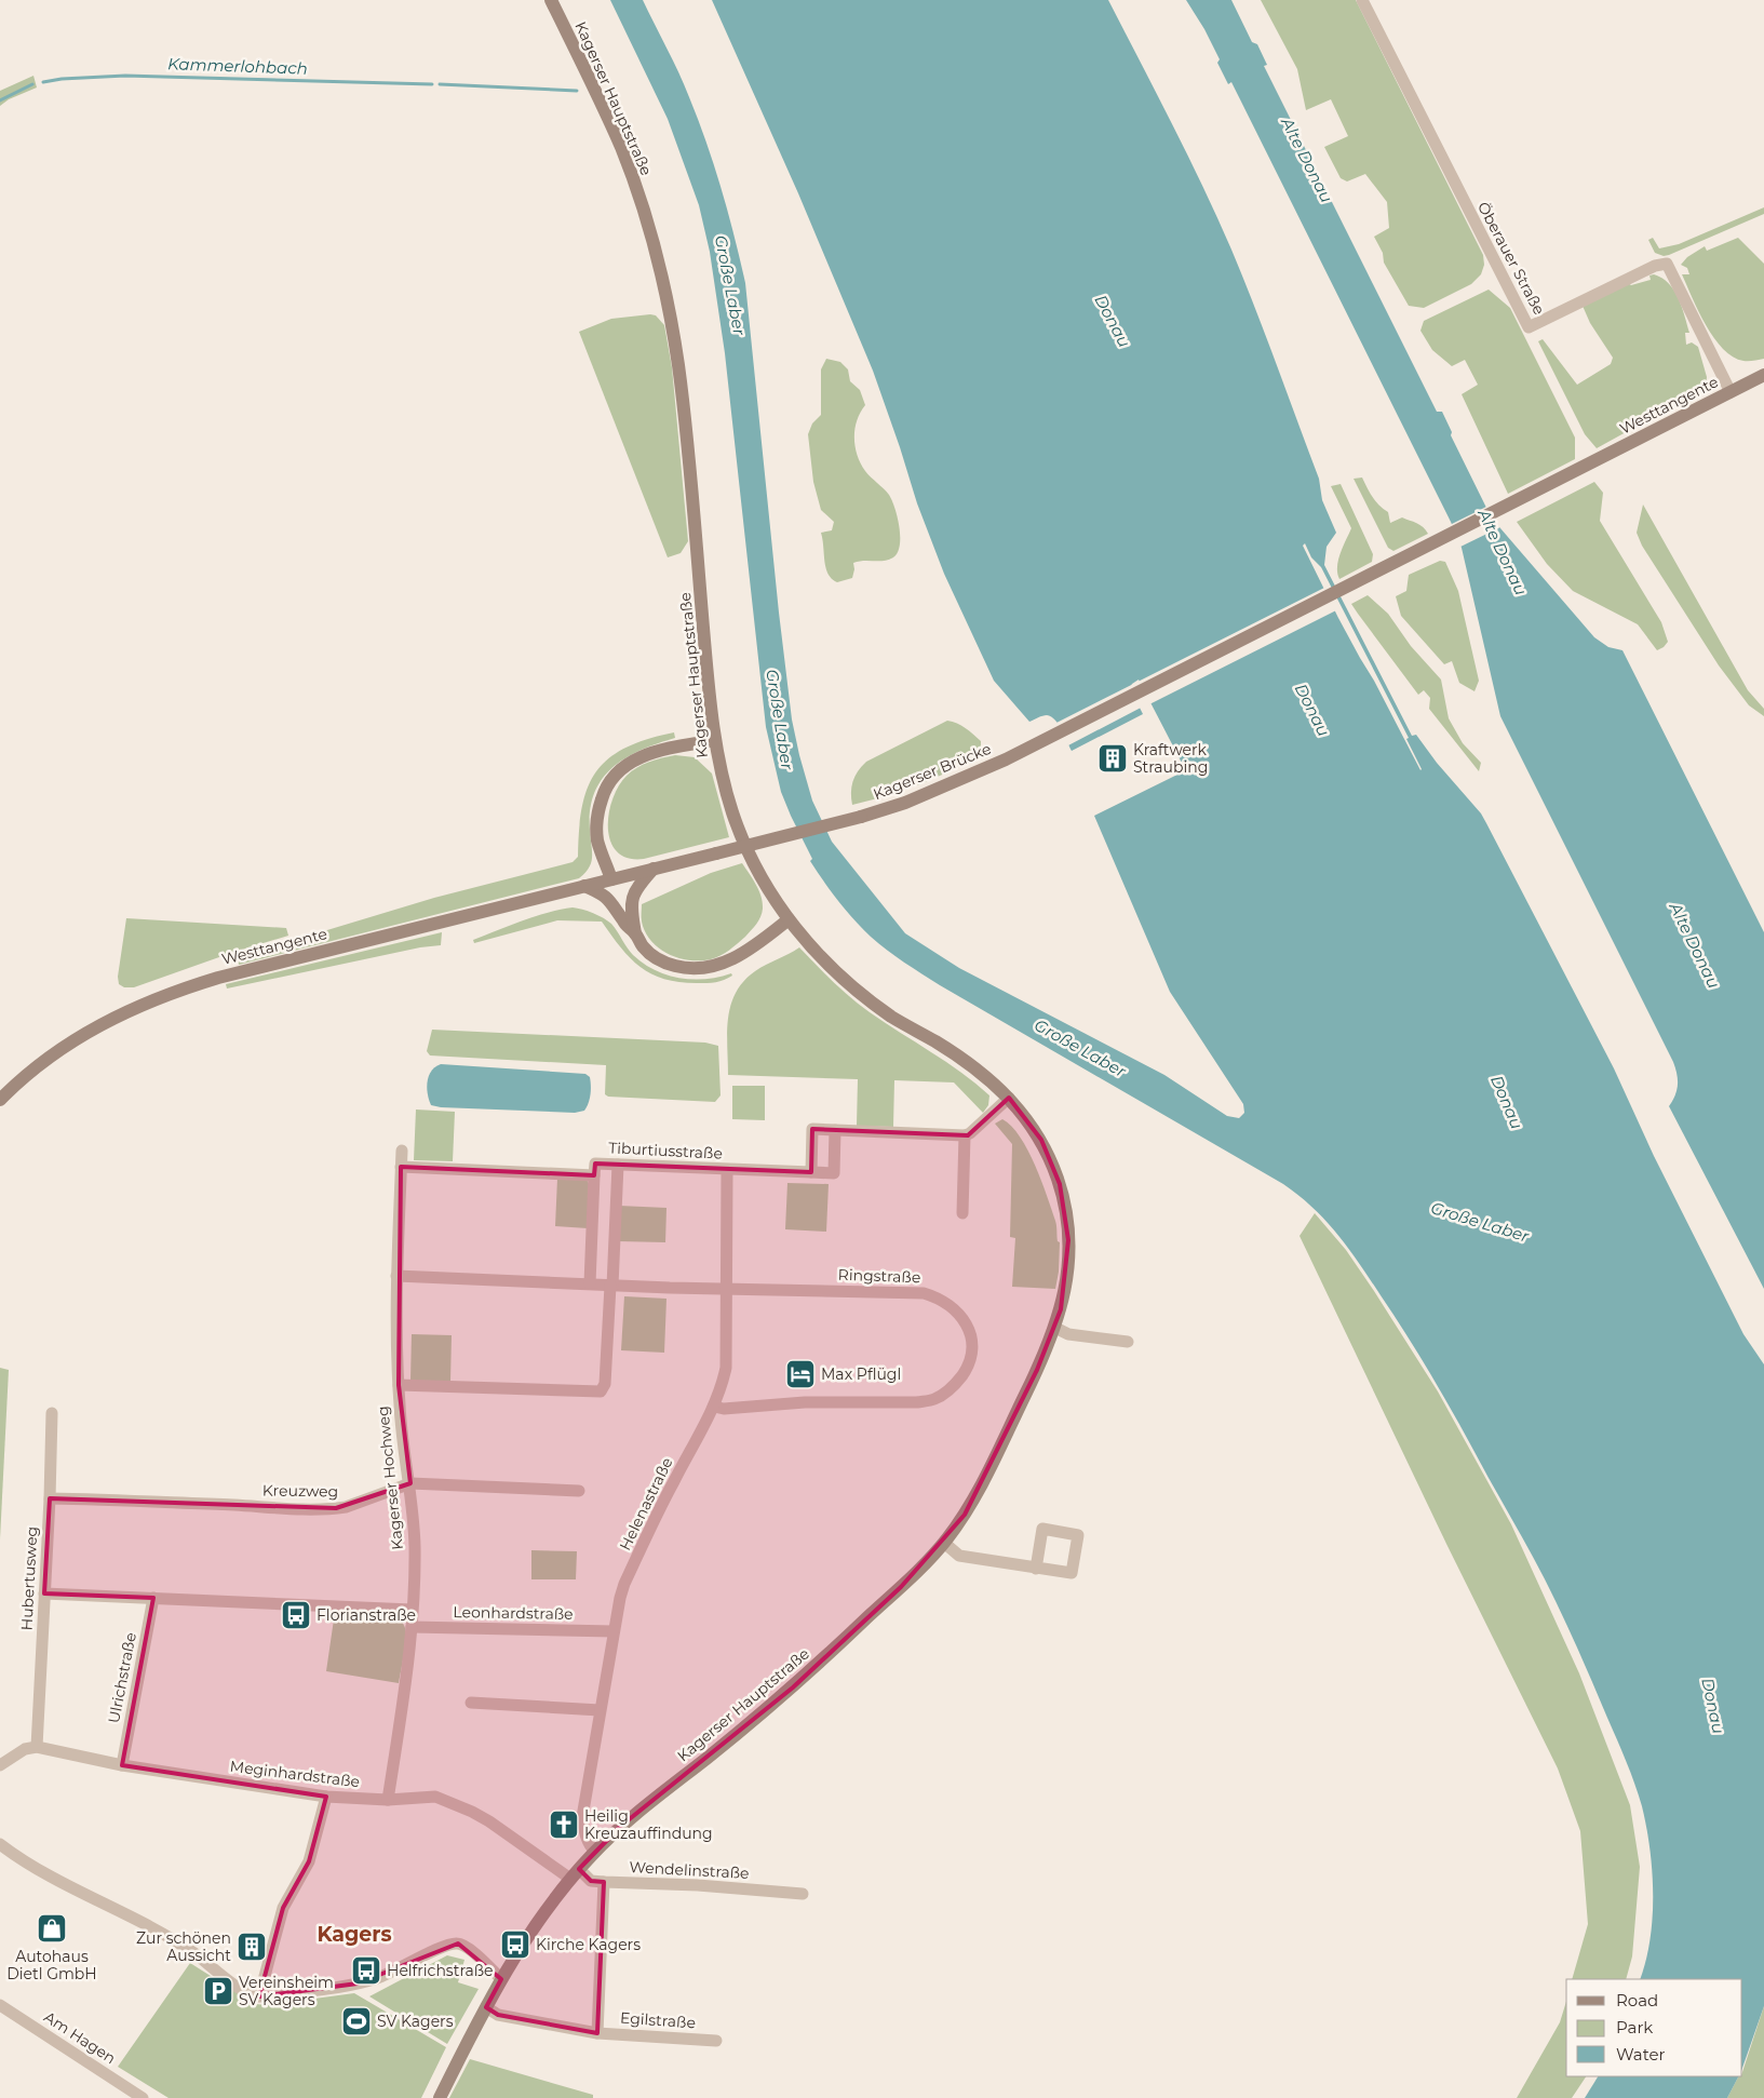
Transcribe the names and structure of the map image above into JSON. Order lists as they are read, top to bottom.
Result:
{
  "streets": {
    "street": [
      "Kagerser Hauptstraße",
      "Öberauer Straße",
      "Westtangente",
      "Kagerser Brücke",
      "Tiburtiusstraße",
      "Ringstraße",
      "Kagerser Hochweg",
      "Kreuzweg",
      "Helenastraße",
      "Hubertusweg",
      "Leonhardstraße",
      "Ulrichstraße",
      "Meginhardstraße",
      "Wendelinstraße",
      "Egilstraße",
      "Am Hagen"
    ]
  },
  "crossings": [
    ["Kagerser Hauptstraße", "Helenastraße"],
    ["Kagerser Hauptstraße", "Meginhardstraße"],
    ["Kagerser Hauptstraße", "Wendelinstraße"],
    ["Kagerser Hauptstraße", "Egilstraße"],
    ["Öberauer Straße", "Westtangente"],
    ["Westtangente", "Kagerser Brücke"],
    ["Tiburtiusstraße", "Helenastraße"],
    ["Ringstraße", "Kagerser Hochweg"],
    ["Ringstraße", "Helenastraße"],
    ["Kagerser Hochweg", "Kreuzweg"],
    ["Kagerser Hochweg", "Leonhardstraße"],
    ["Kagerser Hochweg", "Meginhardstraße"],
    ["Kreuzweg", "Hubertusweg"],
    ["Helenastraße", "Leonhardstraße"],
    ["Hubertusweg", "Meginhardstraße"],
    ["Ulrichstraße", "Meginhardstraße"],
    ["Meginhardstraße", "Wendelinstraße"],
    ["Wendelinstraße", "Egilstraße"]
  ],
  "districts": ["Kagers"],
  "water": [
    "Kammerlohbach",
    "Alte Donau",
    "Große Laber",
    "Donau"
  ],
  "places": {
    "building": ["Kraftwerk Straubing", "Zur schönen Aussicht"],
    "hotel": ["Max Pflügl"],
    "bus stop": ["Florianstraße", "Kirche Kagers", "Helfrichstraße"],
    "church": ["Heilig Kreuzauffindung"],
    "shop": ["Autohaus Dietl GmbH"],
    "parking": ["Vereinsheim SV Kagers"],
    "sports": ["SV Kagers"]
  },
  "legend": ["Road", "Park", "Water"]
}
